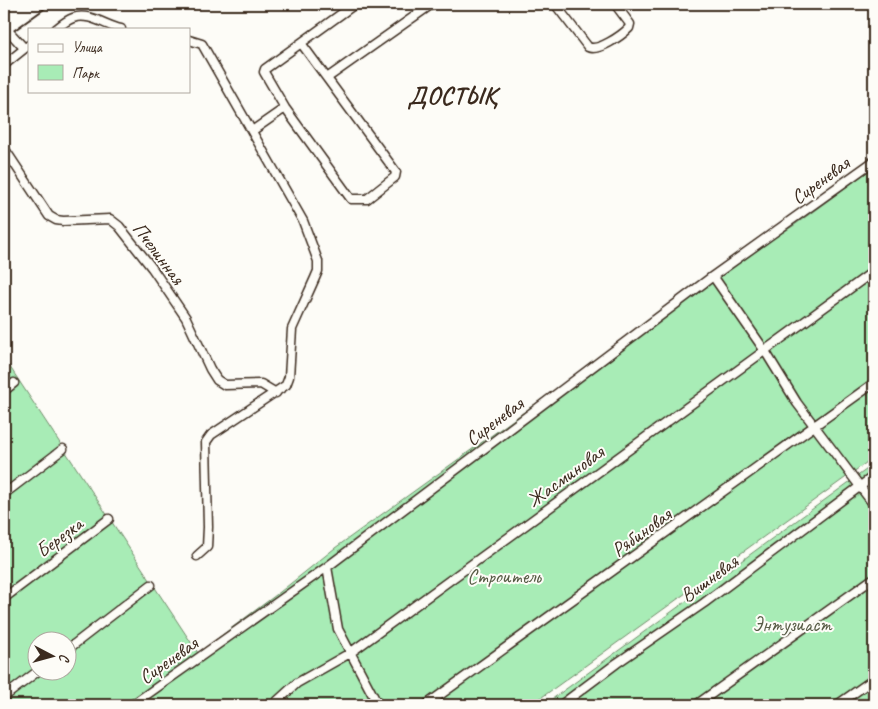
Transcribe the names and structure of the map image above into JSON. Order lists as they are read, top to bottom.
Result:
{
  "streets": {
    "street": [
      "Сиреневая",
      "Пчелинная",
      "Жасминовая",
      "Рябиновая",
      "Березка",
      "Вишневая"
    ]
  },
  "districts": ["ДОСТЫҚ"],
  "parks": ["Строитель", "Энтузиаст"],
  "legend": ["Улица", "Парк"],
  "north": "right"
}
